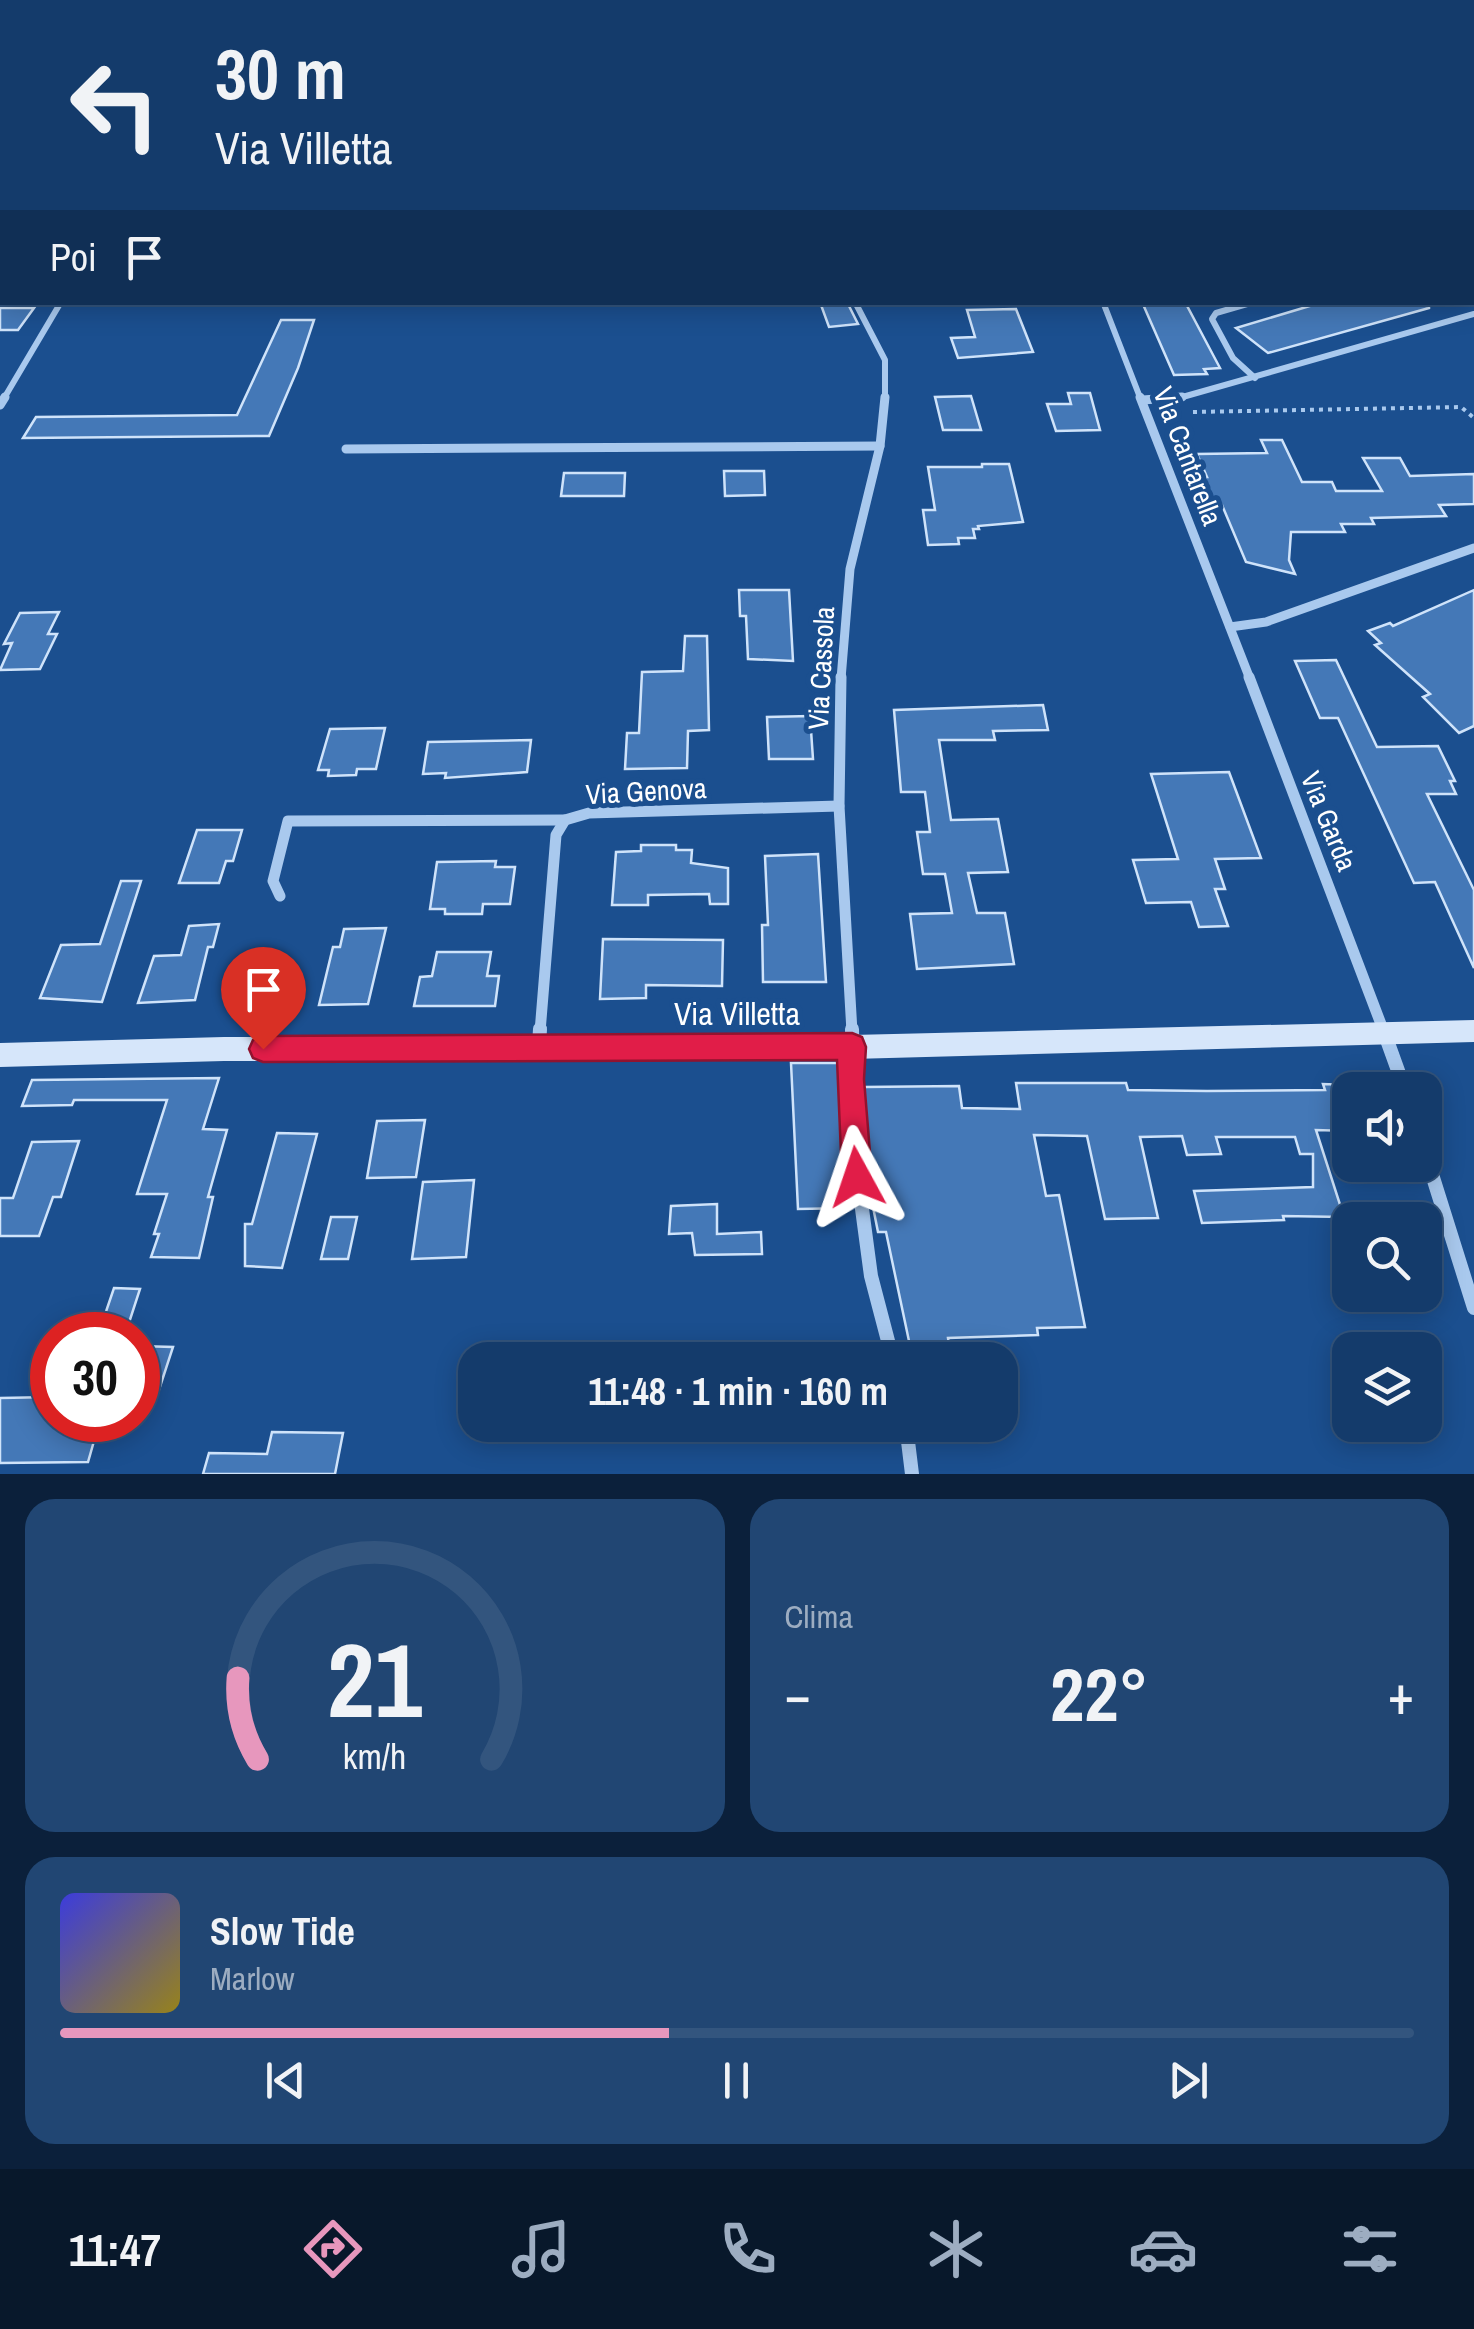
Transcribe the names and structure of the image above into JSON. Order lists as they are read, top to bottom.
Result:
{
  "streets": {
    "street": [
      "Via Cantarella",
      "Via Cassola",
      "Via Genova",
      "Via Garda",
      "Via Villetta"
    ]
  },
  "crossings": [
    ["Via Cantarella", "Via Garda"],
    ["Via Cassola", "Via Genova"],
    ["Via Cassola", "Via Villetta"],
    ["Via Genova", "Via Villetta"],
    ["Via Garda", "Via Villetta"]
  ],
  "page": {
    "turn": ["30 m", "Via Villetta"],
    "then": "Poi",
    "limit": "30",
    "trip": "11:48 · 1 min · 160 m",
    "tile": "Clima",
    "heat": ["−", "22°", "+"],
    "song": ["Slow Tide", "Marlow"],
    "tabs": "11:47",
    "gauge": ["21", "km/h"]
  }
}
